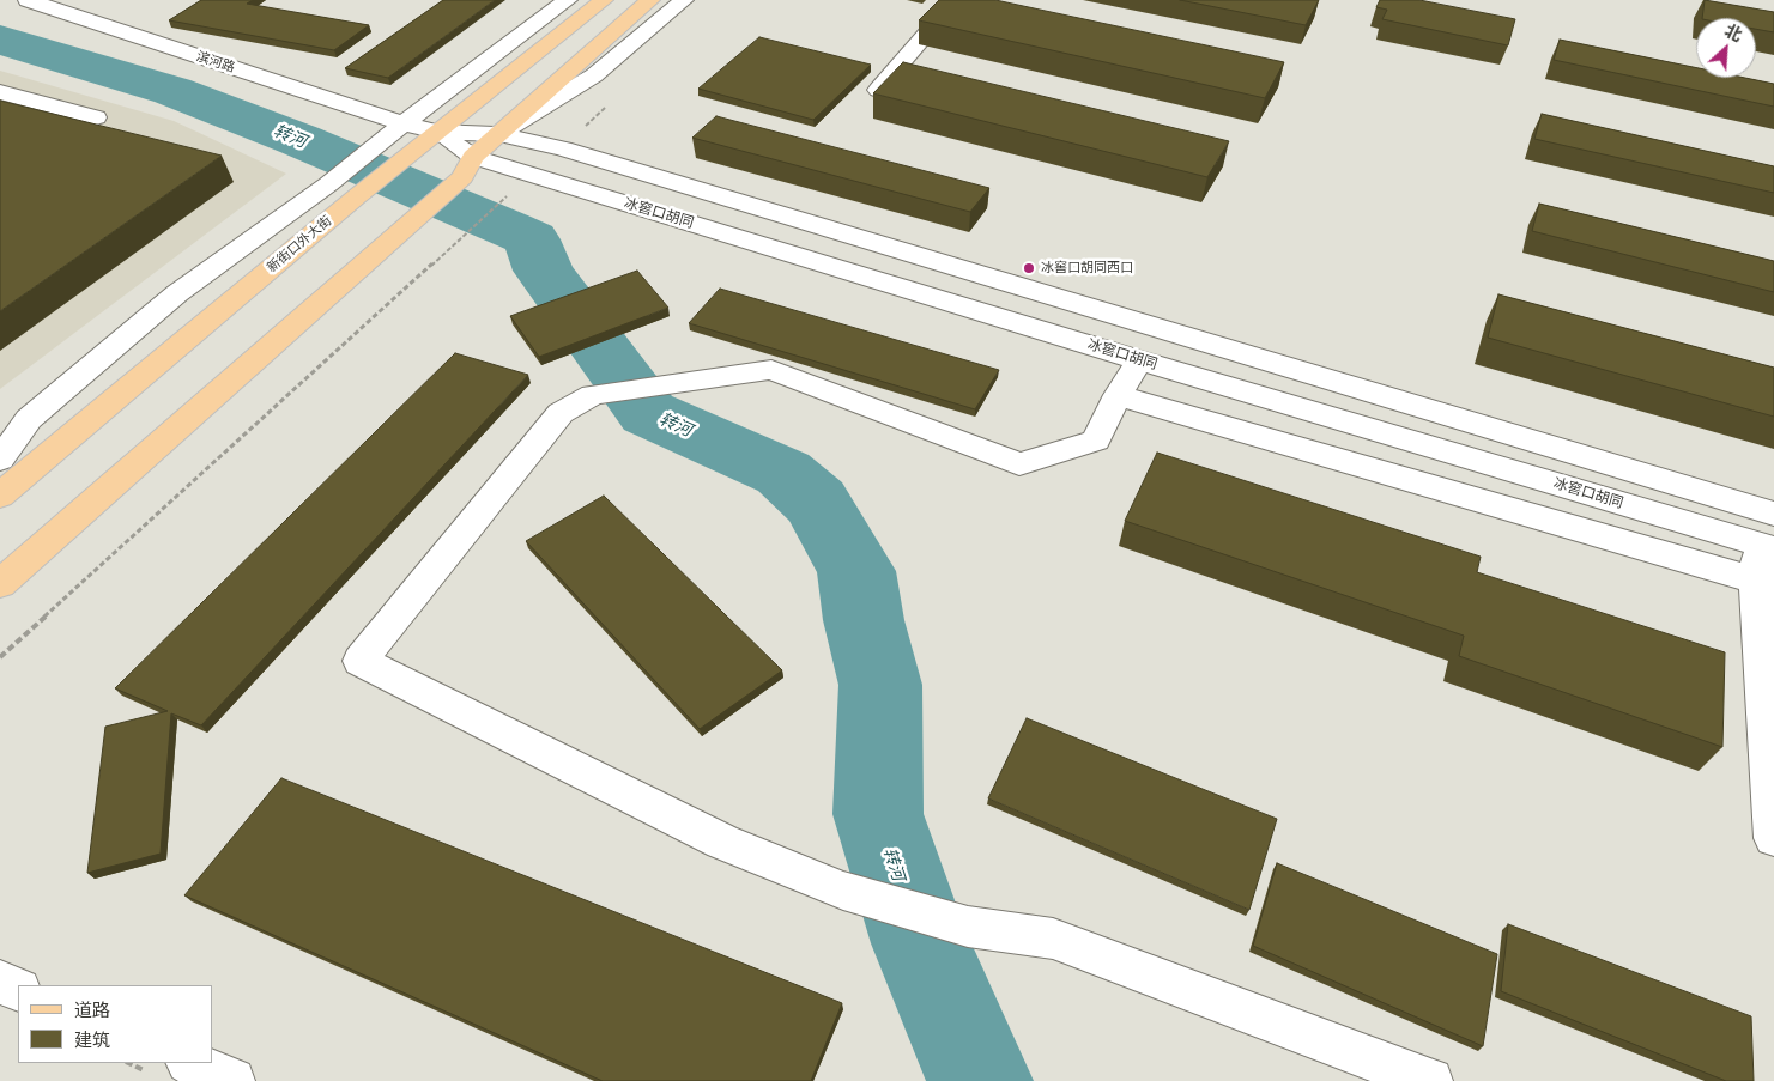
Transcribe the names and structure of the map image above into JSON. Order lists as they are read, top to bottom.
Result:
{
  "streets": {
    "main road": ["新街口外大街"],
    "street": ["滨河路", "冰窖口胡同"]
  },
  "crossings": [
    ["滨河路", "冰窖口胡同"],
    ["滨河路", "新街口外大街"],
    ["冰窖口胡同", "新街口外大街"]
  ],
  "water": ["转河"],
  "places": ["冰窖口胡同西口"],
  "legend": ["道路", "建筑"],
  "north": "top right"
}
